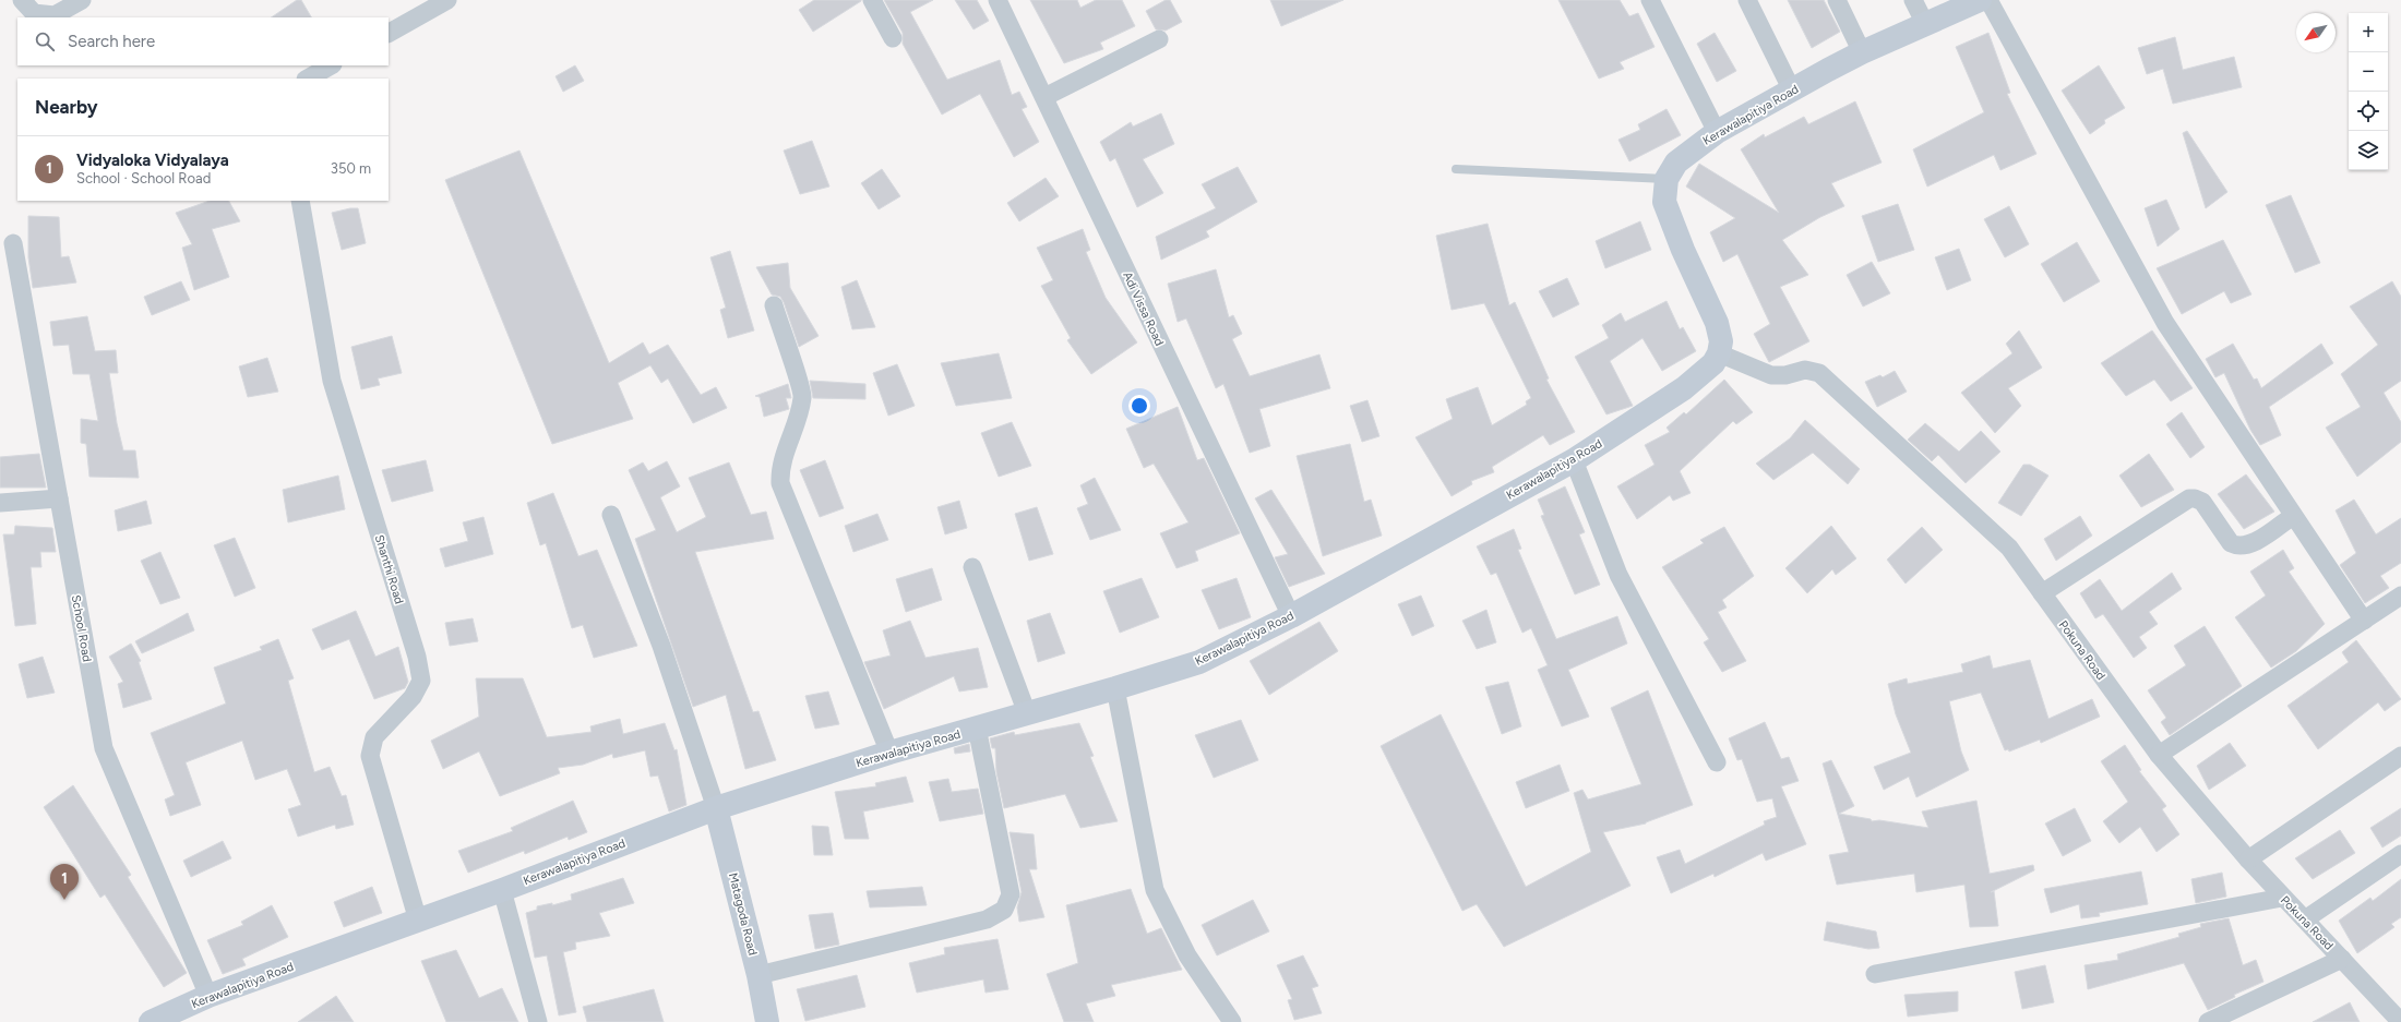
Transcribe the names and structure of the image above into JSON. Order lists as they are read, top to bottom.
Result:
{
  "streets": {
    "street": [
      "Kerawalapitiya Road",
      "Adi Vissa Road",
      "Shanthi Road",
      "School Road",
      "Pokuna Road",
      "Matagoda Road"
    ]
  },
  "crossings": [
    ["Kerawalapitiya Road", "Adi Vissa Road"],
    ["Kerawalapitiya Road", "Shanthi Road"],
    ["Kerawalapitiya Road", "School Road"],
    ["Kerawalapitiya Road", "Pokuna Road"],
    ["Kerawalapitiya Road", "Matagoda Road"]
  ],
  "north": "bottom left",
  "page": {
    "map_buttons": ["+", "−"],
    "search": "Search here",
    "heading": "Nearby",
    "list": [
      {
        "mark": "1",
        "name": "Vidyaloka Vidyalaya",
        "note": "School · School Road",
        "value": "350 m"
      }
    ],
    "pins": "1"
  }
}
